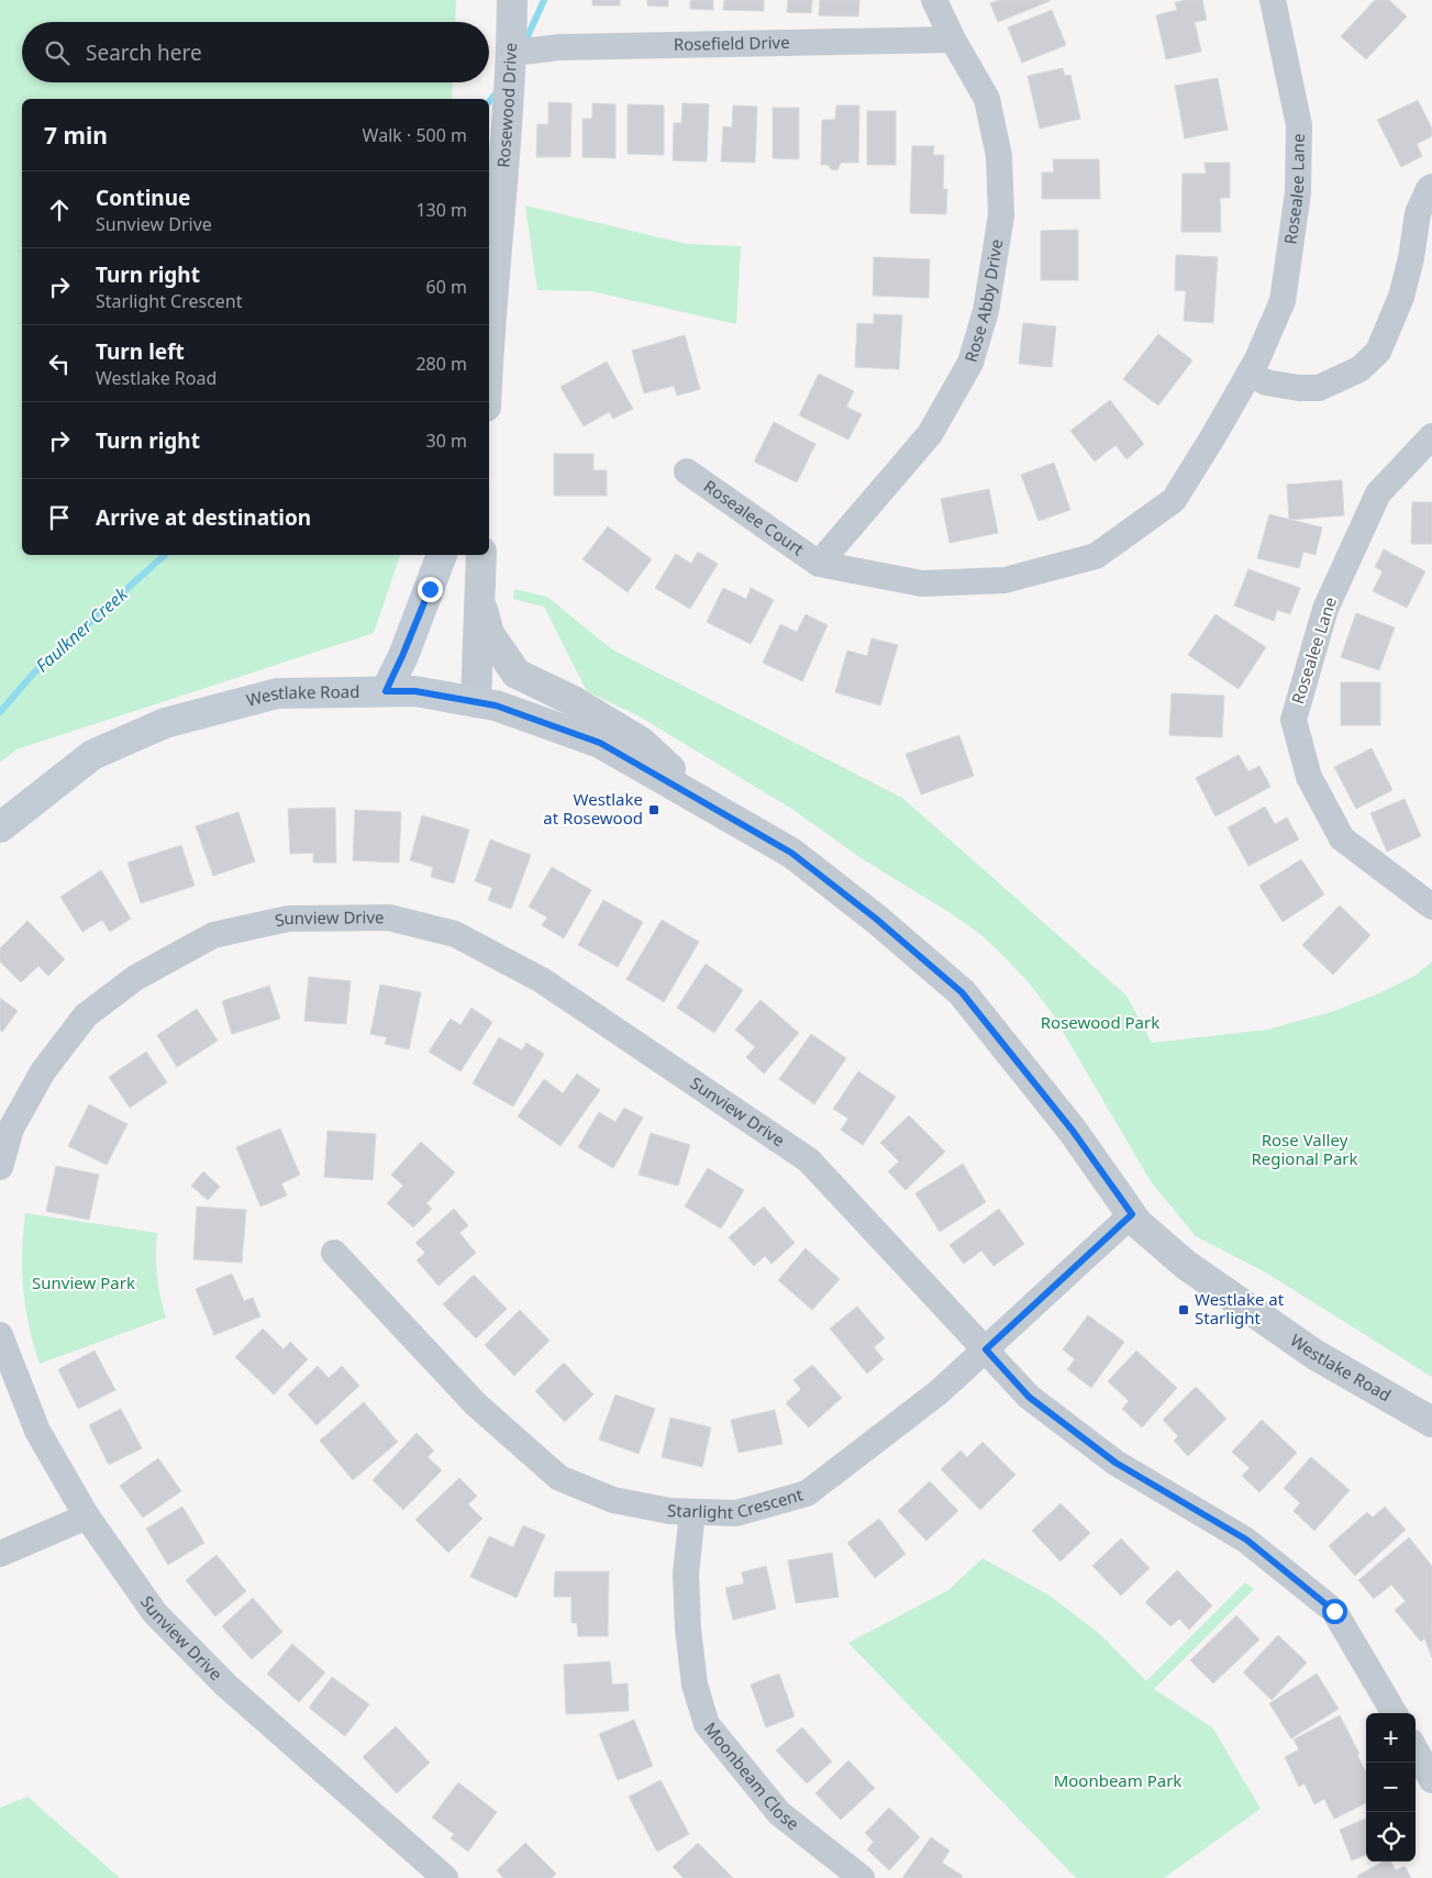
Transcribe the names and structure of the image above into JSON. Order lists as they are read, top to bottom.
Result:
{
  "streets": {
    "main road": ["Westlake Road"],
    "street": [
      "Rosefield Drive",
      "Rosewood Drive",
      "Rosealee Lane",
      "Rose Abby Drive",
      "Rosealee Court",
      "Sunview Drive",
      "Starlight Crescent",
      "Moonbeam Close"
    ]
  },
  "crossings": [
    ["Rosefield Drive", "Rosewood Drive"],
    ["Rosefield Drive", "Rose Abby Drive"],
    ["Rosealee Lane", "Rose Abby Drive"],
    ["Rosealee Lane", "Rosealee Court"],
    ["Rose Abby Drive", "Rosealee Court"],
    ["Westlake Road", "Starlight Crescent"],
    ["Sunview Drive", "Starlight Crescent"],
    ["Starlight Crescent", "Moonbeam Close"]
  ],
  "water": ["Faulkner Creek"],
  "parks": [
    "Rosewood Park",
    "Rose Valley Regional Park",
    "Sunview Park",
    "Moonbeam Park"
  ],
  "places": {
    "transit": ["Westlake at Rosewood", "Westlake at Starlight"]
  },
  "page": {
    "search": "Search here",
    "heading": ["7 min", "Walk · 500 m"],
    "list": [
      ["Continue", "Sunview Drive", "130 m"],
      ["Turn right", "Starlight Crescent", "60 m"],
      ["Turn left", "Westlake Road", "280 m"],
      ["Turn right", "30 m"],
      "Arrive at destination"
    ],
    "map_buttons": ["+", "−"]
  }
}
